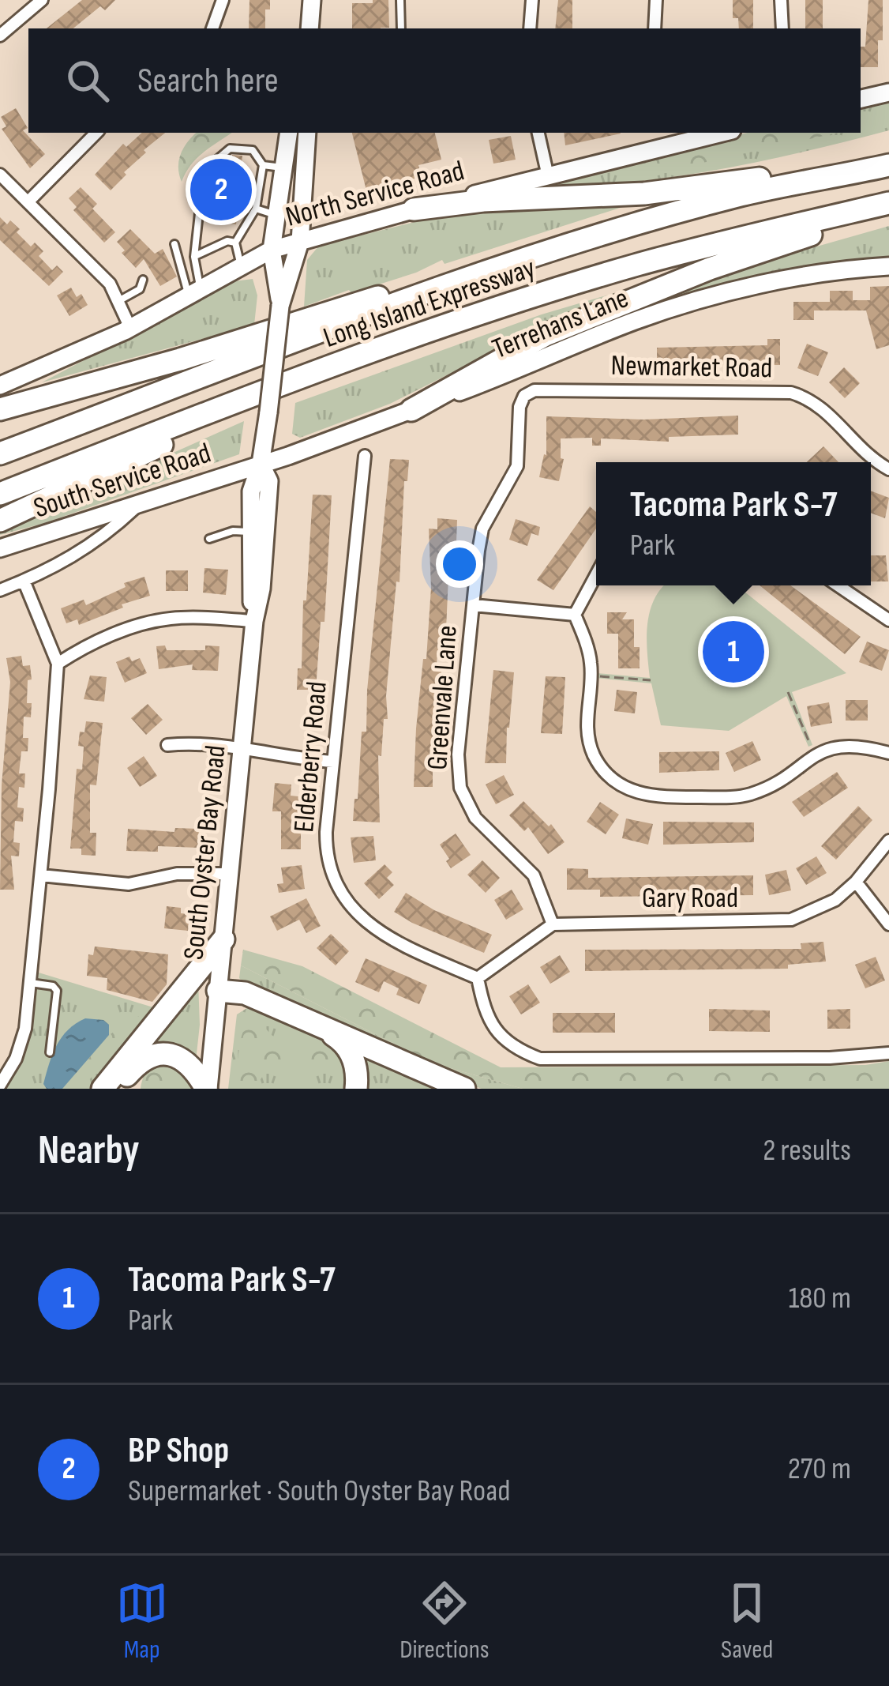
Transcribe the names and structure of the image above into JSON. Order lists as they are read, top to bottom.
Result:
{
  "streets": {
    "highway": ["Long Island Expressway"],
    "main road": [
      "North Service Road",
      "Terrehans Lane",
      "South Service Road",
      "South Oyster Bay Road"
    ],
    "street": [
      "Newmarket Road",
      "Greenvale Lane",
      "Elderberry Road",
      "Gary Road"
    ]
  },
  "crossings": [
    ["North Service Road", "South Oyster Bay Road"],
    ["Terrehans Lane", "South Service Road"],
    ["Terrehans Lane", "South Oyster Bay Road"],
    ["Newmarket Road", "Greenvale Lane"],
    ["South Service Road", "South Oyster Bay Road"],
    ["Greenvale Lane", "Gary Road"]
  ],
  "page": {
    "search": "Search here",
    "pins": ["2", "1"],
    "popup": ["Tacoma Park S-7", "Park"],
    "heading": ["Nearby", "2 results"],
    "list": [
      {
        "mark": "1",
        "name": "Tacoma Park S-7",
        "note": "Park",
        "value": "180 m"
      },
      {
        "mark": "2",
        "name": "BP Shop",
        "note": "Supermarket · South Oyster Bay Road",
        "value": "270 m"
      }
    ],
    "nav": ["Map", "Directions", "Saved"]
  }
}
